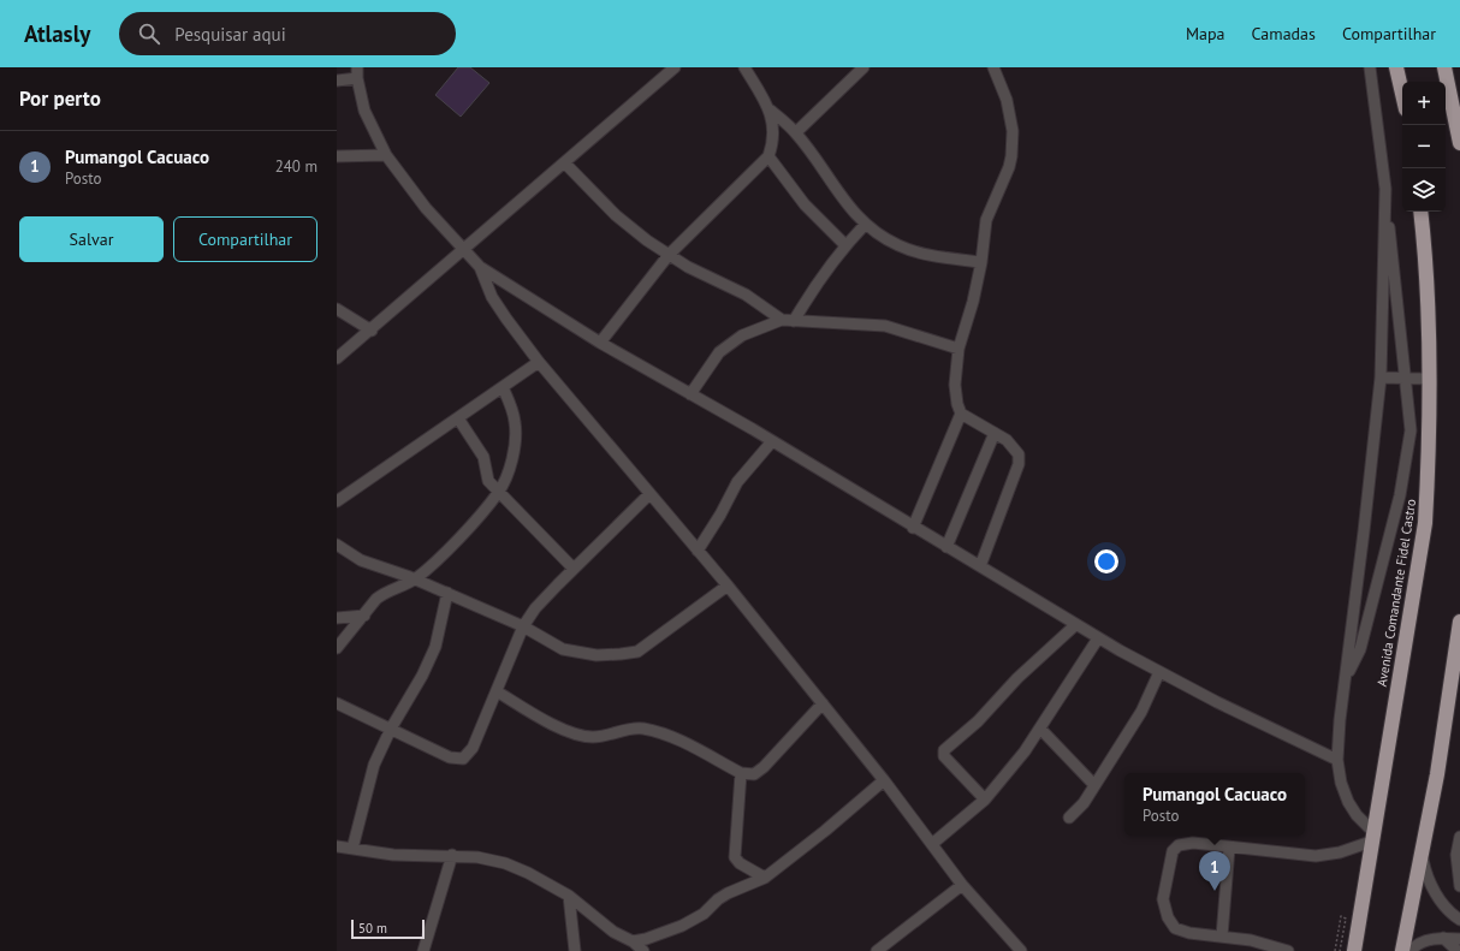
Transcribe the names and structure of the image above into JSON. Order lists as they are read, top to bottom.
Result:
{
  "streets": {
    "highway": ["Avenida Comandante Fidel Castro"]
  },
  "scale_bar": "50 m",
  "page": {
    "header": "Atlasly",
    "search": "Pesquisar aqui",
    "nav": ["Mapa", "Camadas", "Compartilhar"],
    "heading": "Por perto",
    "map_buttons": ["+", "−"],
    "list": [
      {
        "mark": "1",
        "name": "Pumangol Cacuaco",
        "note": "Posto",
        "value": "240 m"
      }
    ],
    "buttons": ["Salvar", "Compartilhar"],
    "popup": ["Pumangol Cacuaco", "Posto"],
    "pins": "1",
    "scale": "50 m"
  }
}
